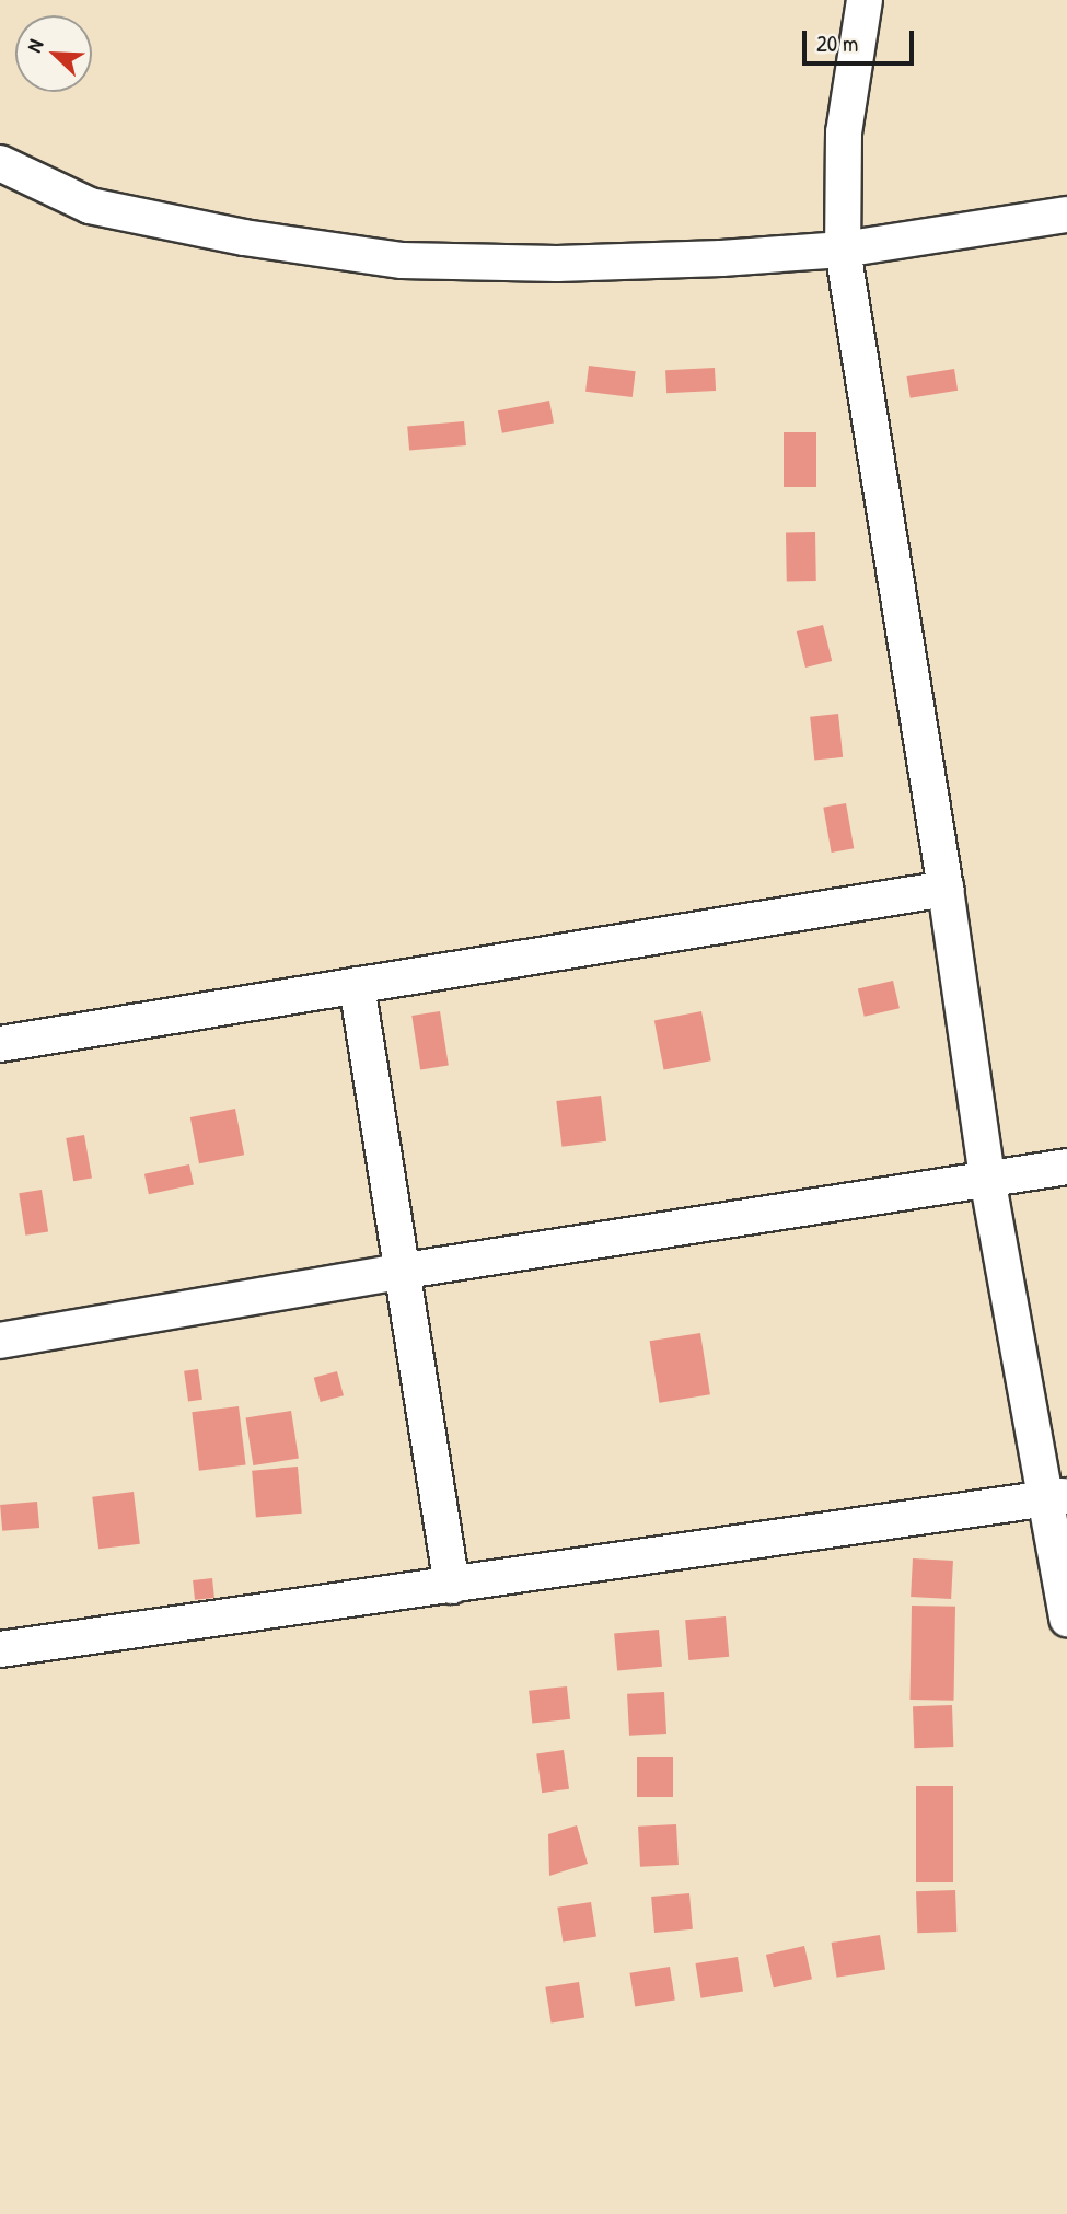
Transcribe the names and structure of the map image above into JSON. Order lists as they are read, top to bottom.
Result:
{
  "scale_bar": "20 m",
  "north": "top left"
}
